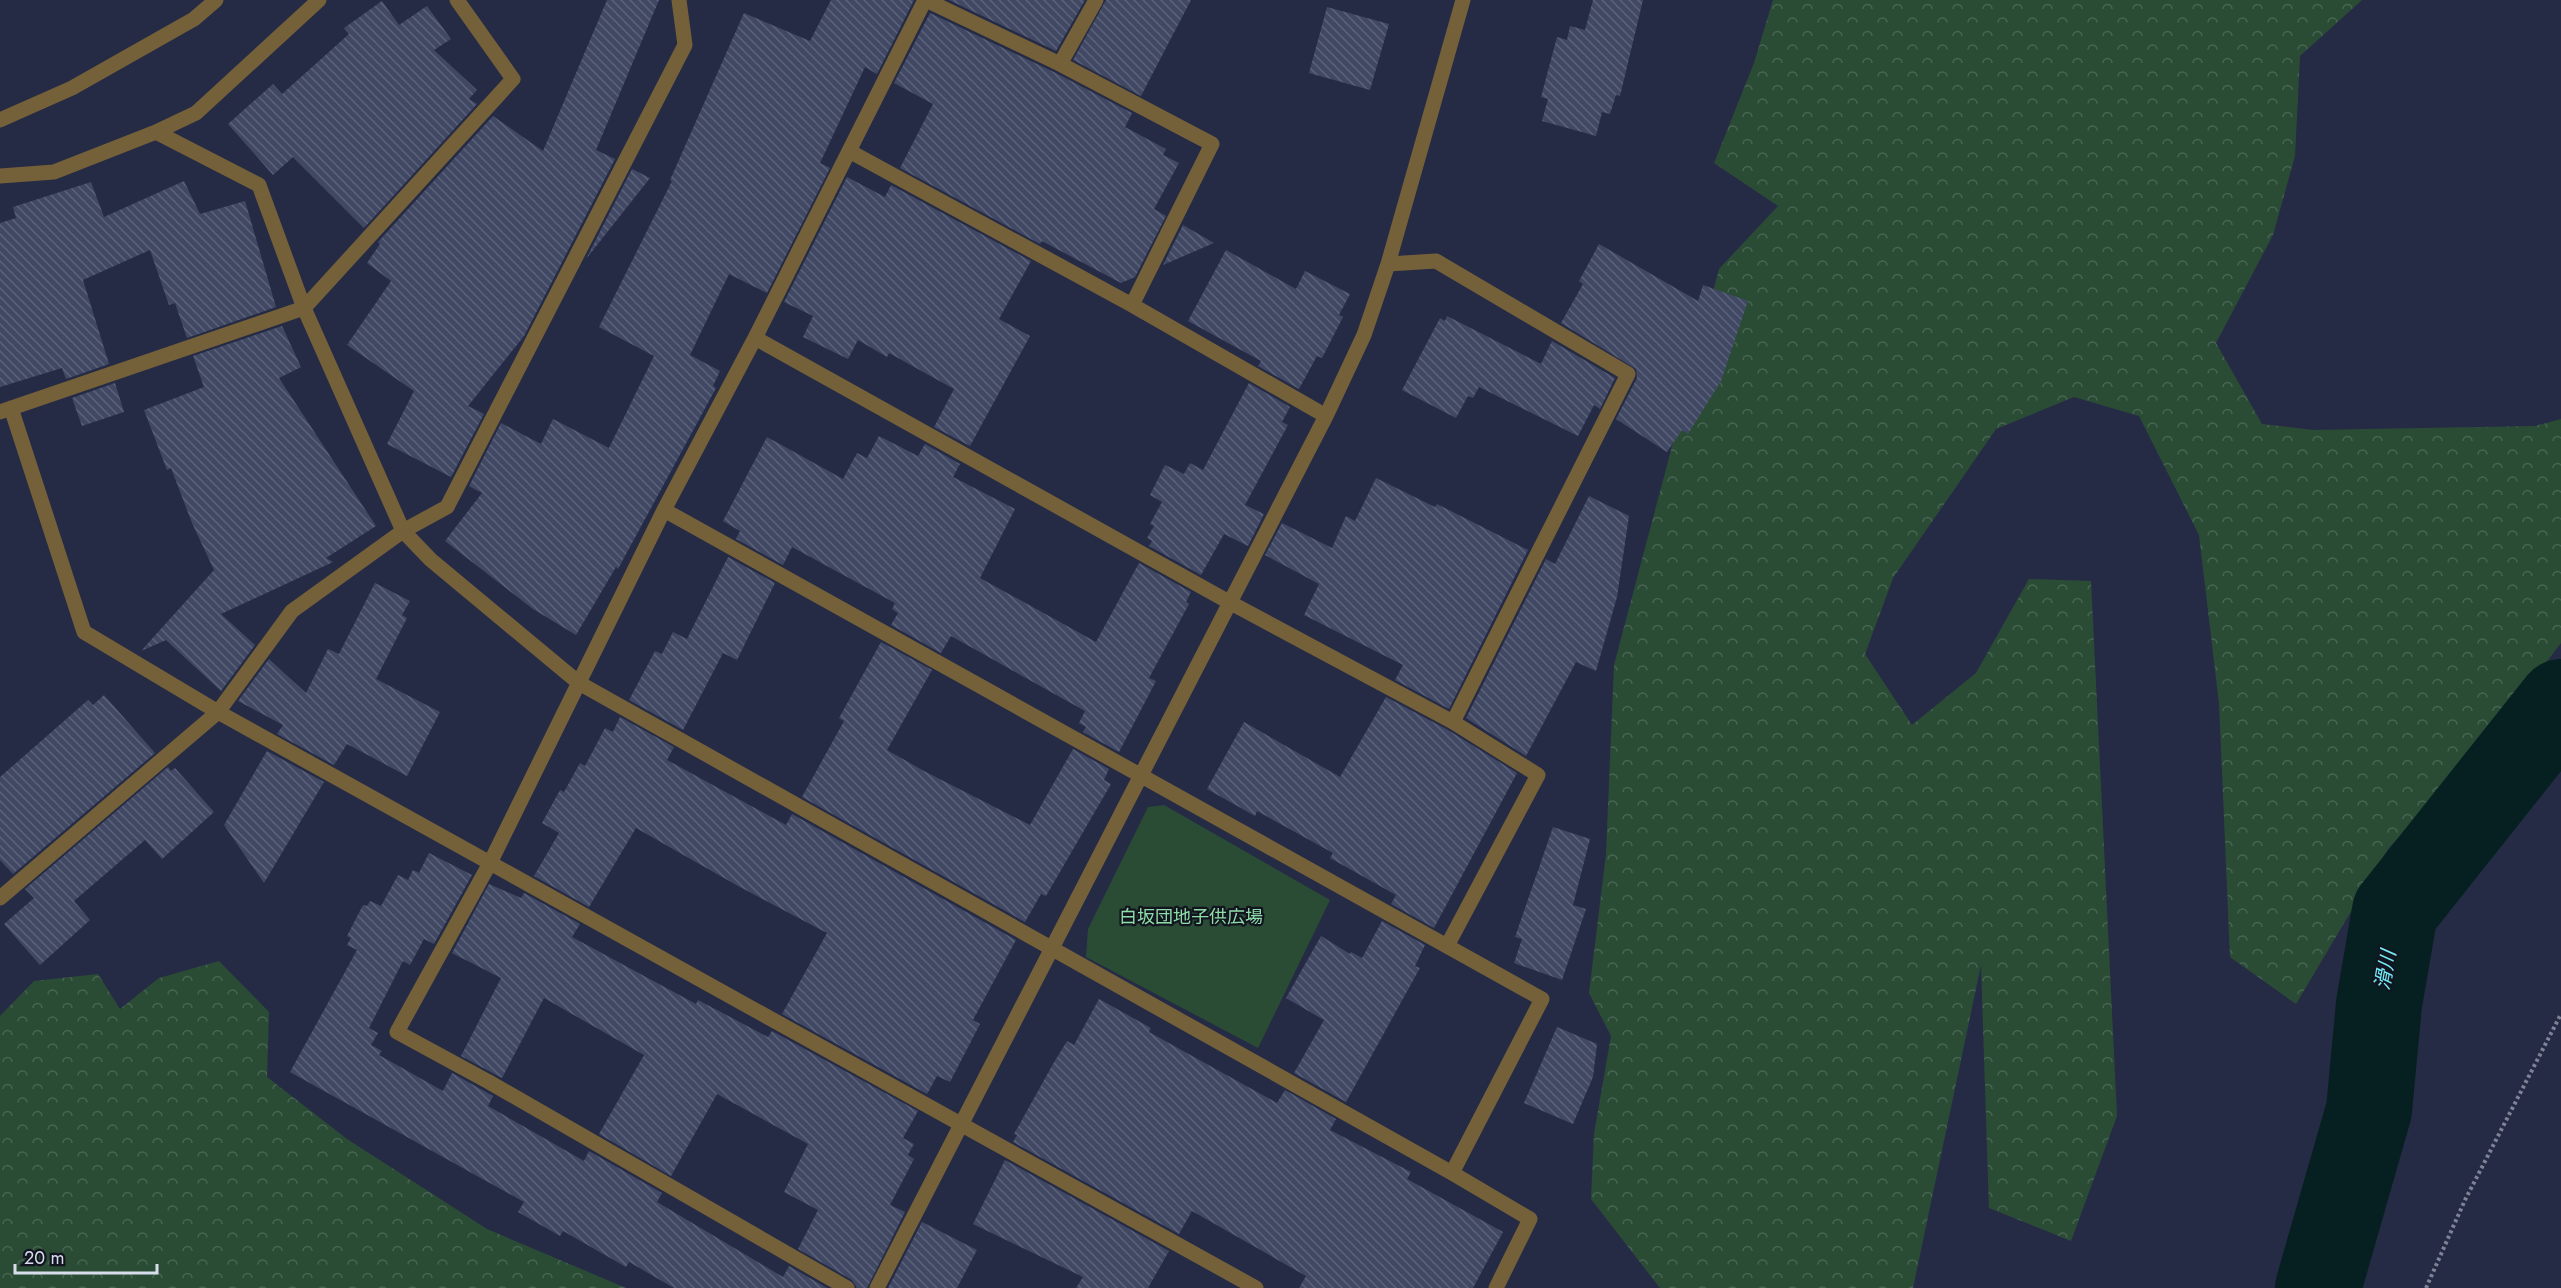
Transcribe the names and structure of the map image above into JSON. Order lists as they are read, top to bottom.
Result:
{
  "water": ["滑川"],
  "parks": ["白坂団地子供広場"],
  "scale_bar": "20 m"
}
